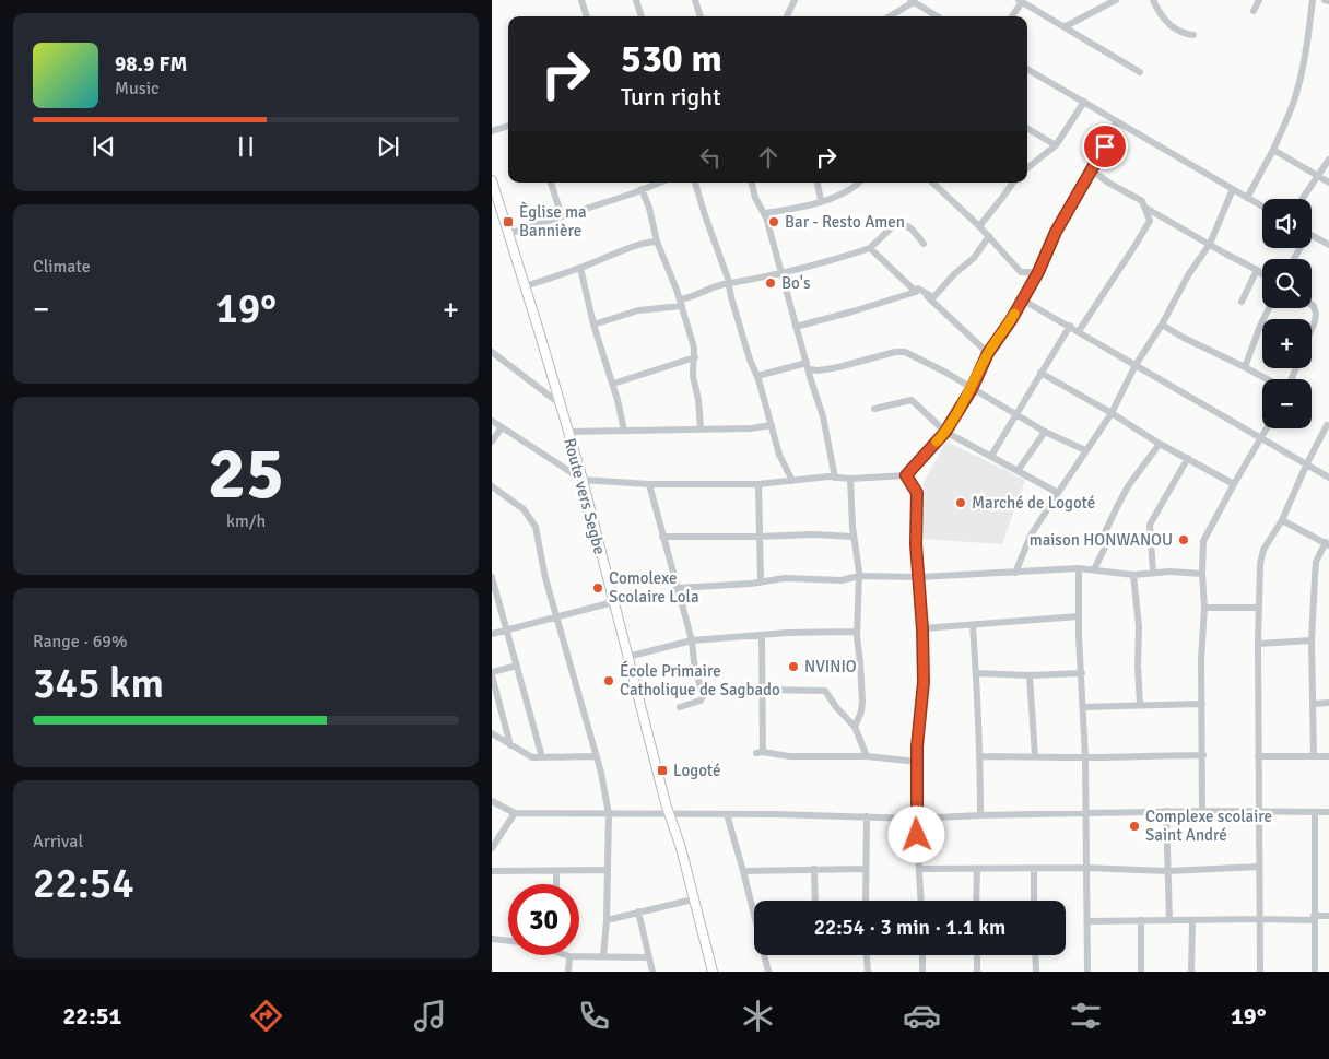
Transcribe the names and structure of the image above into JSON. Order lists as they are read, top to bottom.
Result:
{
  "streets": {
    "main road": ["Route vers Segbe"]
  },
  "places": {
    "transit": ["Èglise ma Bannière", "Logoté"],
    "other": [
      "Bar - Resto Amen",
      "Bo's",
      "Marché de Logoté",
      "maison HONWANOU",
      "Comolexe Scolaire Lola",
      "NVINIO",
      "École Primaire Catholique de Sagbado",
      "Complexe scolaire Saint André"
    ]
  },
  "page": {
    "turn": ["530 m", "Turn right"],
    "song": ["98.9 FM", "Music"],
    "map_buttons": ["+", "−"],
    "tile": [
      "Climate",
      ["25", "km/h"],
      ["Range · 69%", "345 km"],
      ["Arrival", "22:54"]
    ],
    "heat": ["−", "19°", "+"],
    "limit": "30",
    "trip": "22:54 · 3 min · 1.1 km",
    "tabs": ["22:51", "19°"]
  }
}
